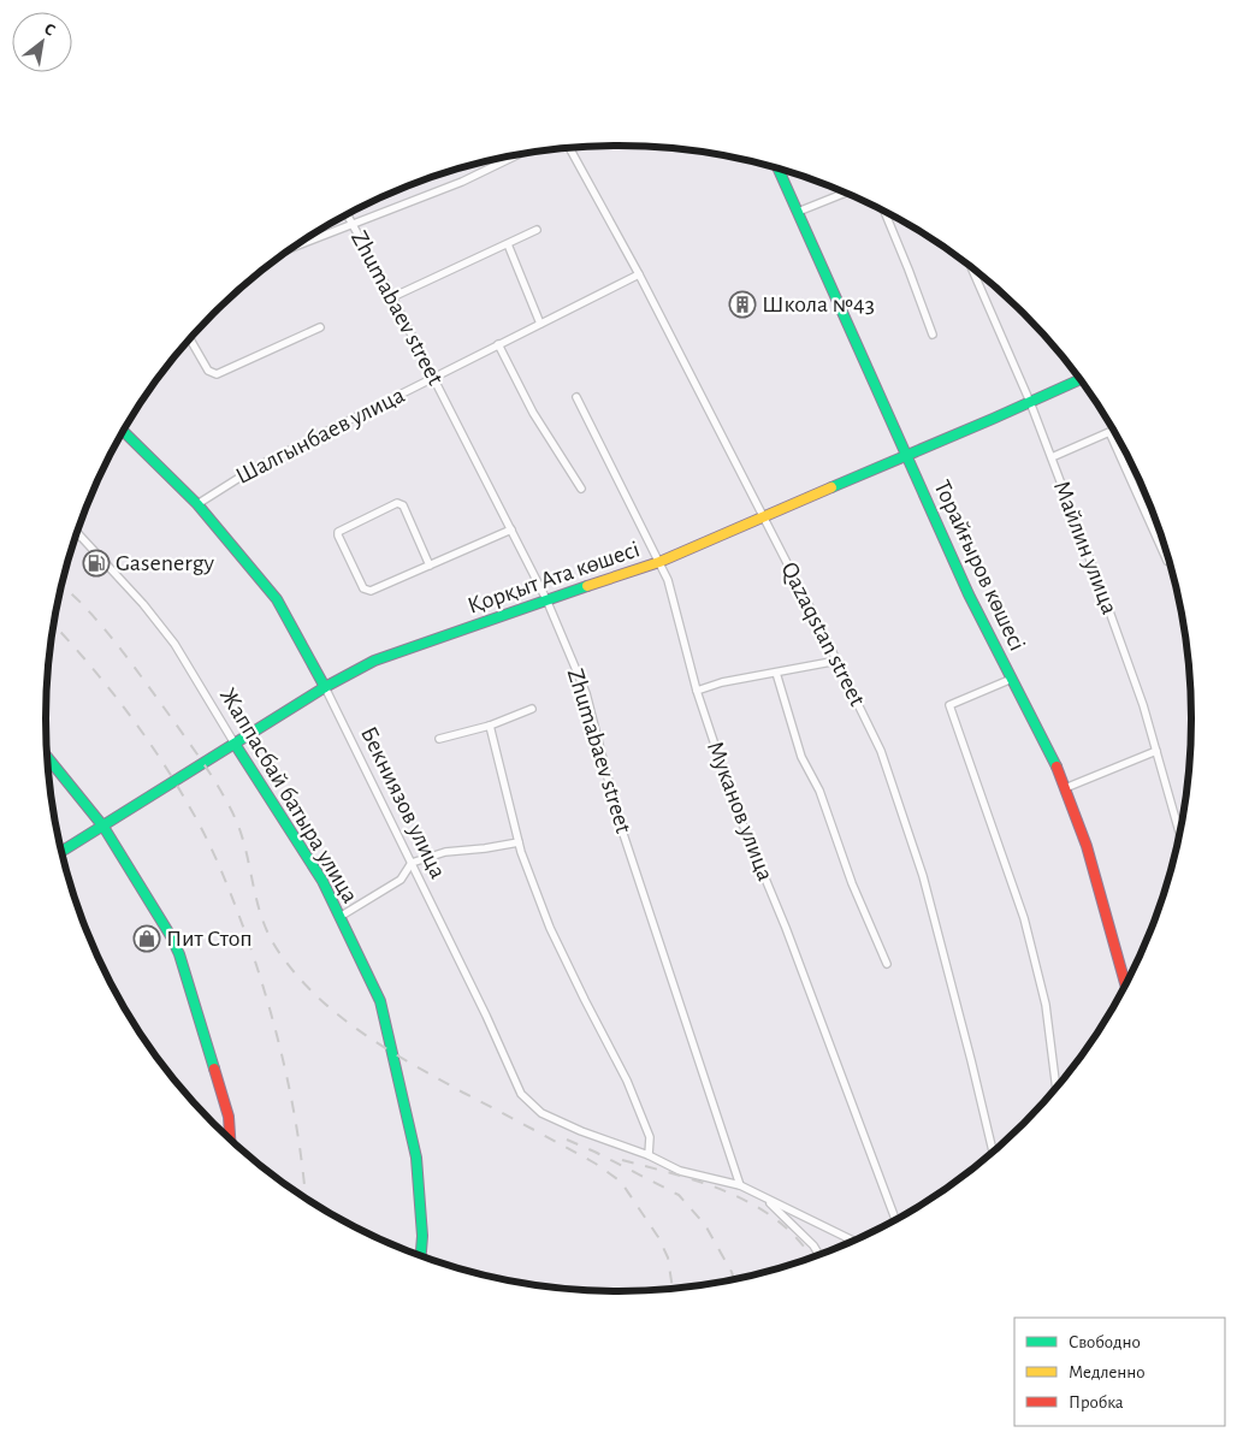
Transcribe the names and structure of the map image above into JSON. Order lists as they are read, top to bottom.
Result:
{
  "streets": {
    "main road": [
      "Торайғыров көшесі",
      "Қорқыт Ата көшесі",
      "Жаппасбай батыра улица",
      "Бекниязов улица"
    ],
    "street": [
      "Zhumabaev street",
      "Шалгынбаев улица",
      "Майлин улица",
      "Qazaqstan street",
      "Муканов улица"
    ]
  },
  "crossings": [
    ["Zhumabaev street", "Шалгынбаев улица"],
    ["Zhumabaev street", "Қорқыт Ата көшесі"],
    ["Zhumabaev street", "Бекниязов улица"],
    ["Шалгынбаев улица", "Qazaqstan street"],
    ["Шалгынбаев улица", "Бекниязов улица"],
    ["Майлин улица", "Қорқыт Ата көшесі"],
    ["Торайғыров көшесі", "Қорқыт Ата көшесі"],
    ["Қорқыт Ата көшесі", "Qazaqstan street"],
    ["Қорқыт Ата көшесі", "Жаппасбай батыра улица"],
    ["Қорқыт Ата көшесі", "Бекниязов улица"],
    ["Қорқыт Ата көшесі", "Муканов улица"]
  ],
  "places": {
    "building": ["Школа №43"],
    "fuel station": ["Gasenergy"],
    "shop": ["Пит Стоп"]
  },
  "legend": ["Свободно", "Медленно", "Пробка"],
  "north": "top right"
}
